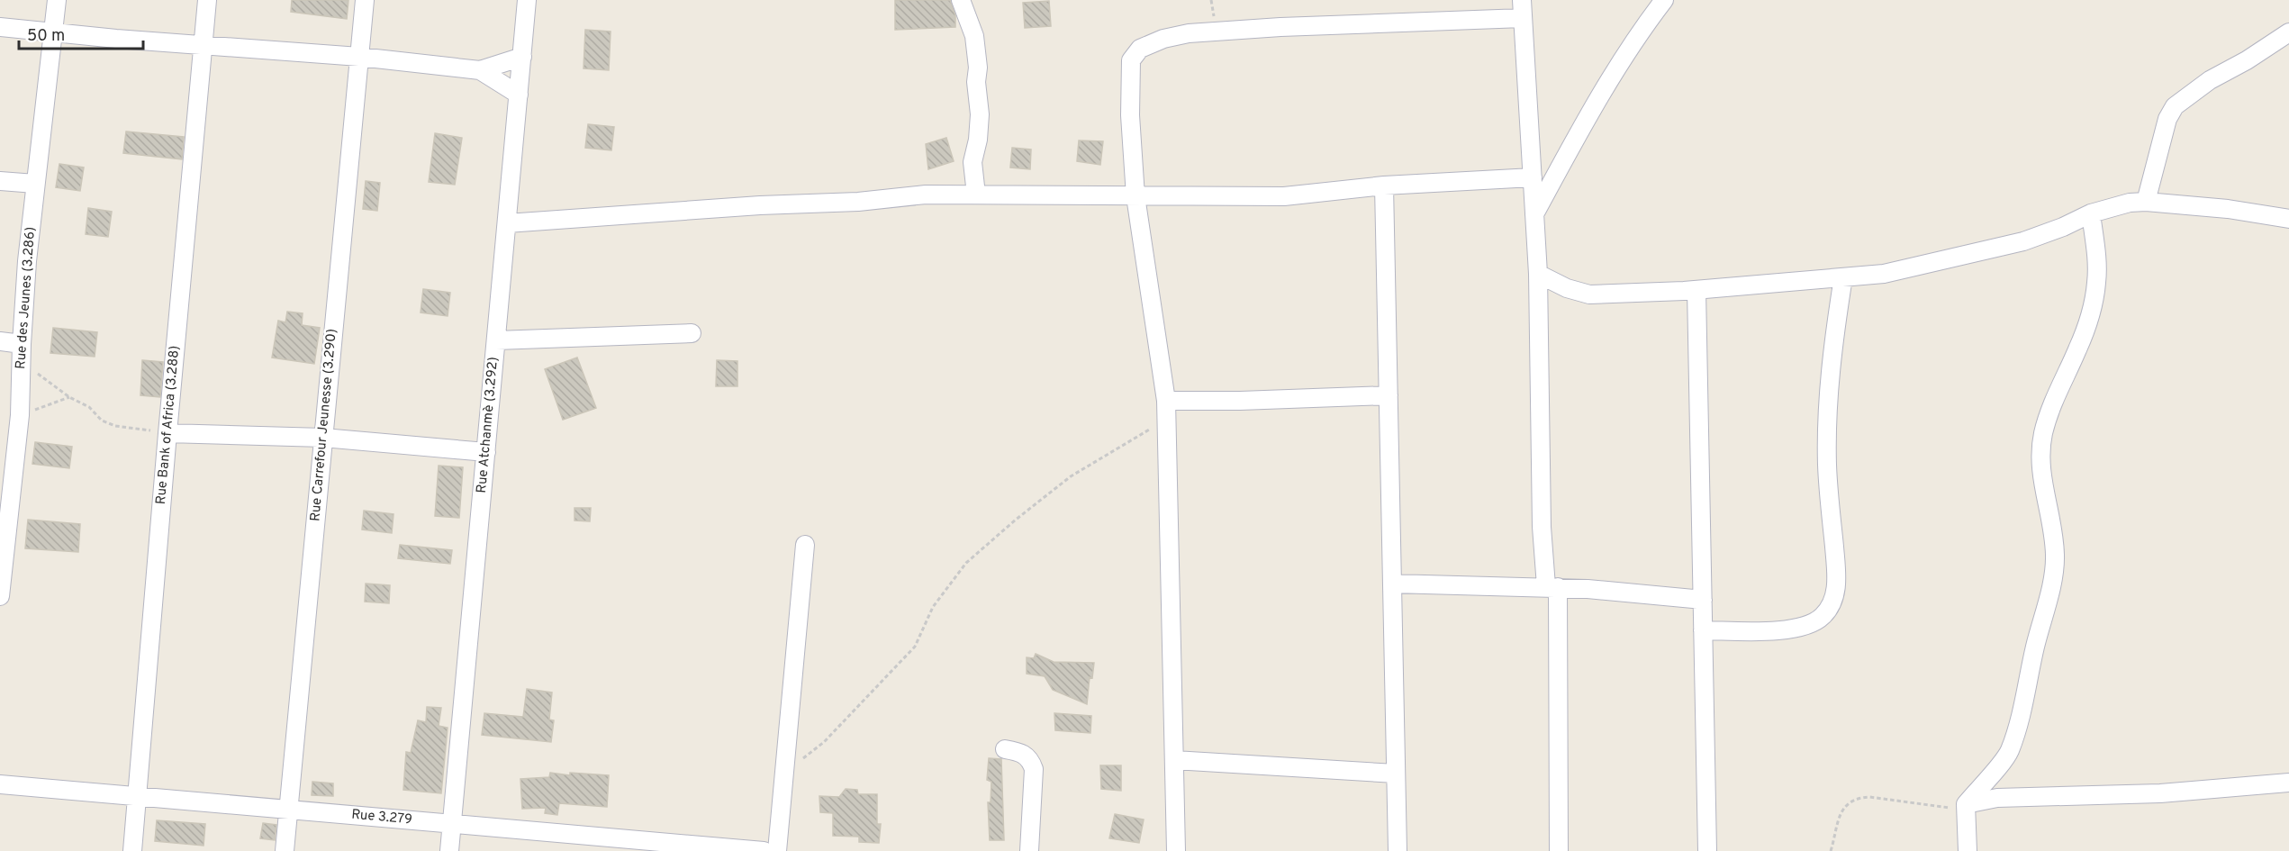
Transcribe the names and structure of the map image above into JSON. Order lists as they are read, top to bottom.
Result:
{
  "streets": {
    "street": [
      "Rue des Jeunes (3.286)",
      "Rue Bank of Africa (3.288)",
      "Rue Carrefour Jeunesse (3.290)",
      "Rue Atchanmè (3.292)",
      "Rue 3.279"
    ]
  },
  "crossings": [
    ["Rue Bank of Africa (3.288)", "Rue 3.279"],
    ["Rue Carrefour Jeunesse (3.290)", "Rue 3.279"],
    ["Rue Atchanmè (3.292)", "Rue 3.279"]
  ],
  "scale_bar": "50 m"
}
